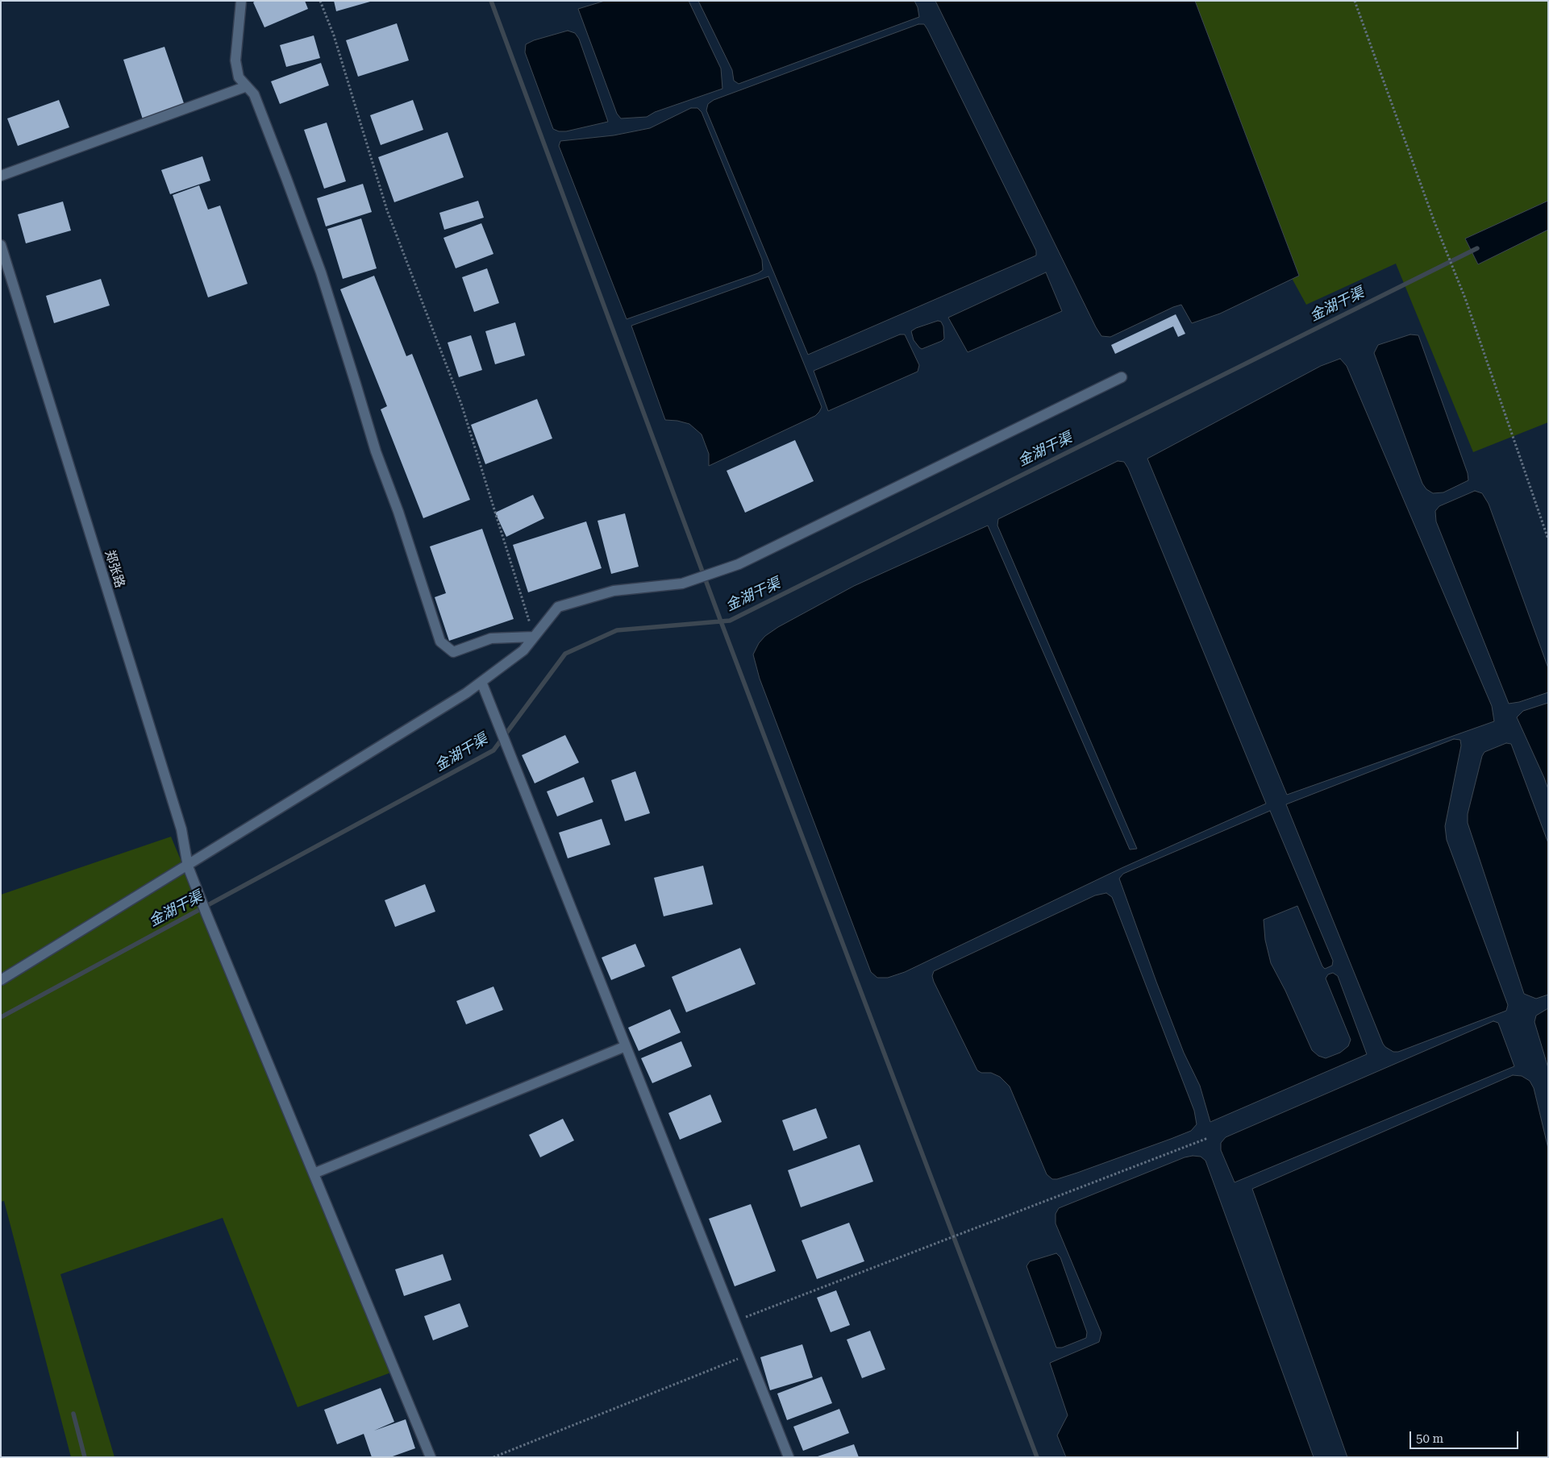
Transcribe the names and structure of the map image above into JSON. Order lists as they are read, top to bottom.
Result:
{
  "streets": {
    "street": ["郑张路"]
  },
  "water": ["金湖干渠"],
  "scale_bar": "50 m"
}
